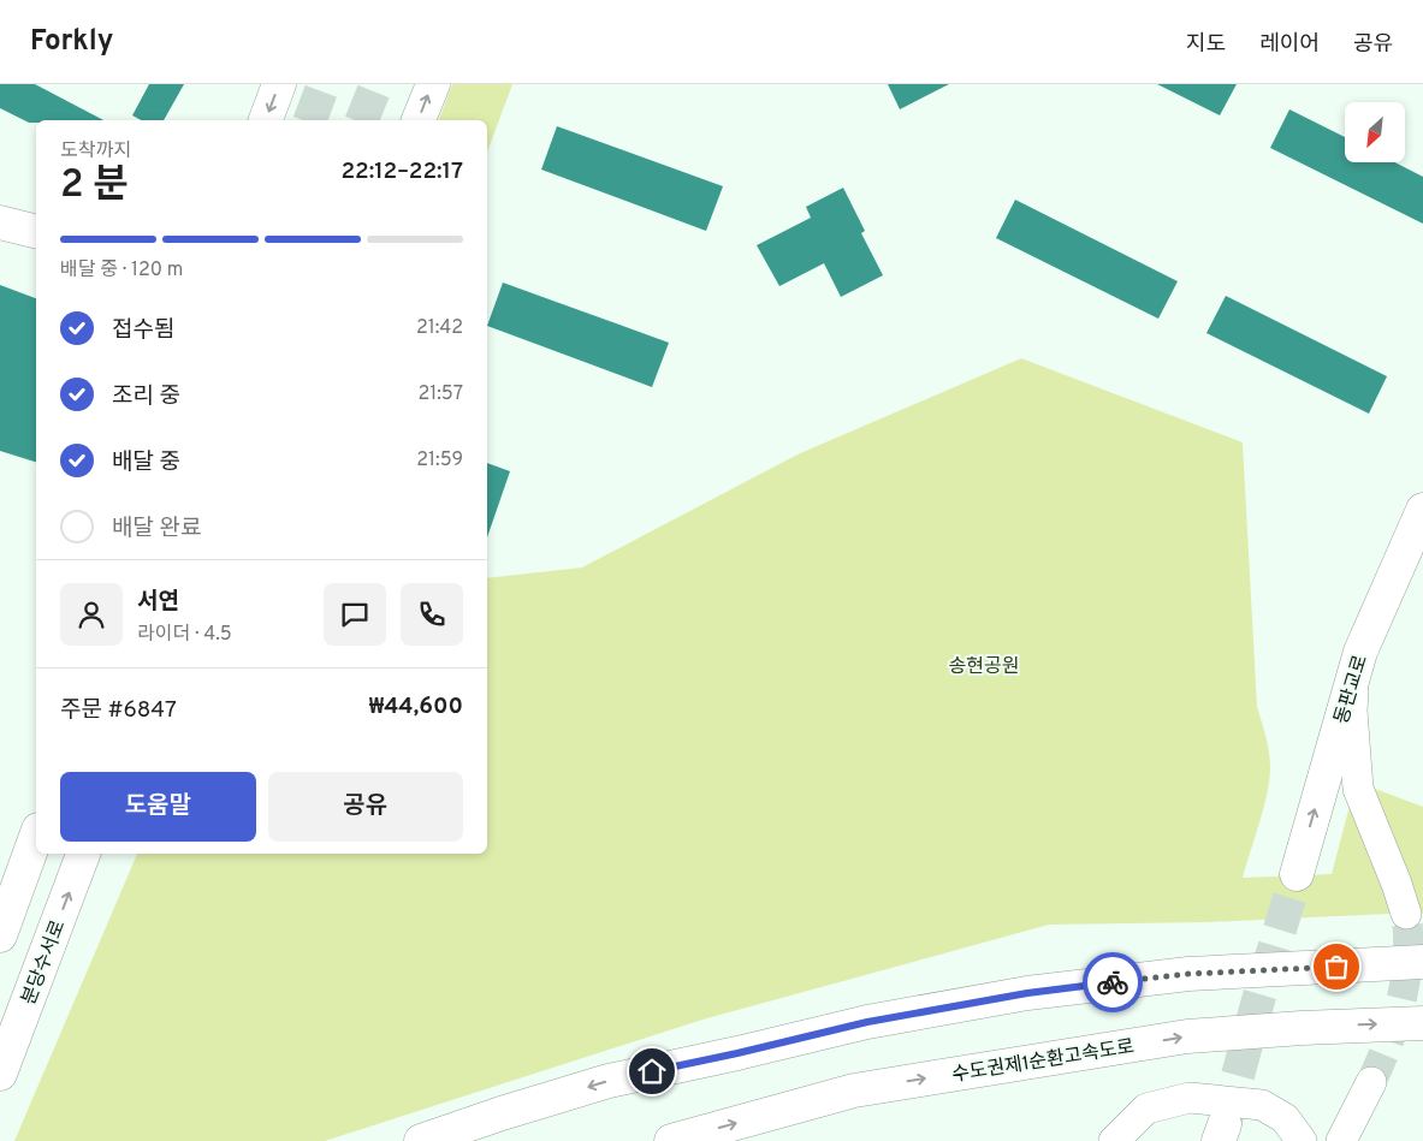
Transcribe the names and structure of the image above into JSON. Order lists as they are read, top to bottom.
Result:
{
  "streets": {
    "main road": ["동판교로", "분당수서로", "수도권제1순환고속도로"]
  },
  "one_way": ["동판교로"],
  "parks": ["송현공원"],
  "north": "bottom left",
  "page": {
    "header": "Forkly",
    "nav": ["지도", "레이어", "공유"],
    "heading": ["2 분", "도착까지", "22:12–22:17"],
    "panel": [
      "서연",
      "라이더 · 4.5",
      "주문 #6847",
      "₩44,600"
    ],
    "bar": "배달 중 · 120 m",
    "list": [
      ["접수됨", "21:42"],
      ["조리 중", "21:57"],
      ["배달 중", "21:59"],
      "배달 완료"
    ],
    "buttons": ["도움말", "공유"]
  }
}
